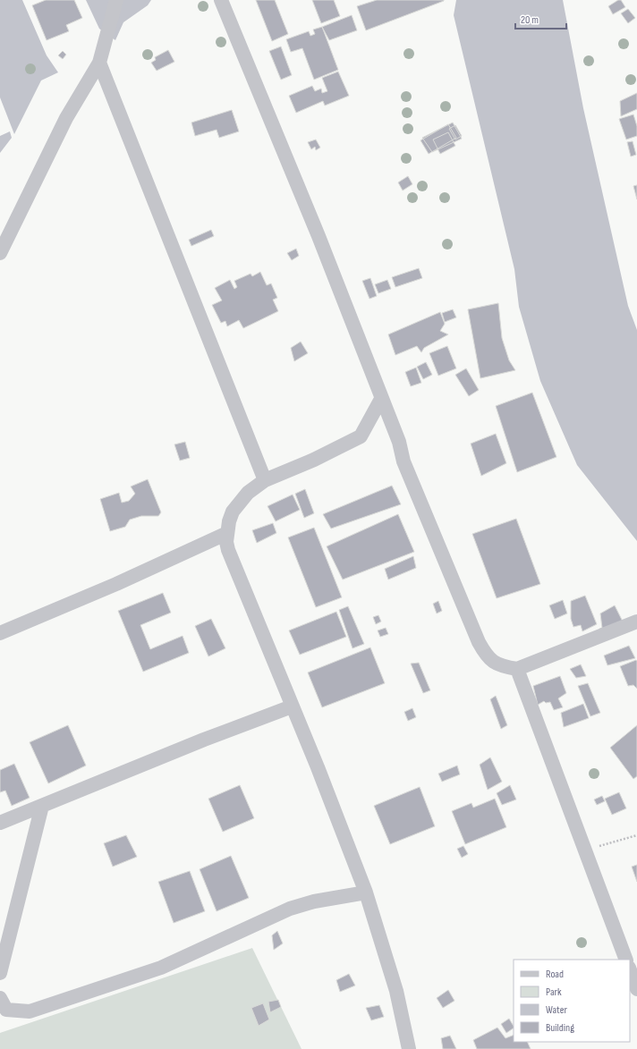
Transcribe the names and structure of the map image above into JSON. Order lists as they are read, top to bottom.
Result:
{
  "legend": [
    "Road",
    "Park",
    "Water",
    "Building"
  ],
  "scale_bar": "20 m"
}
